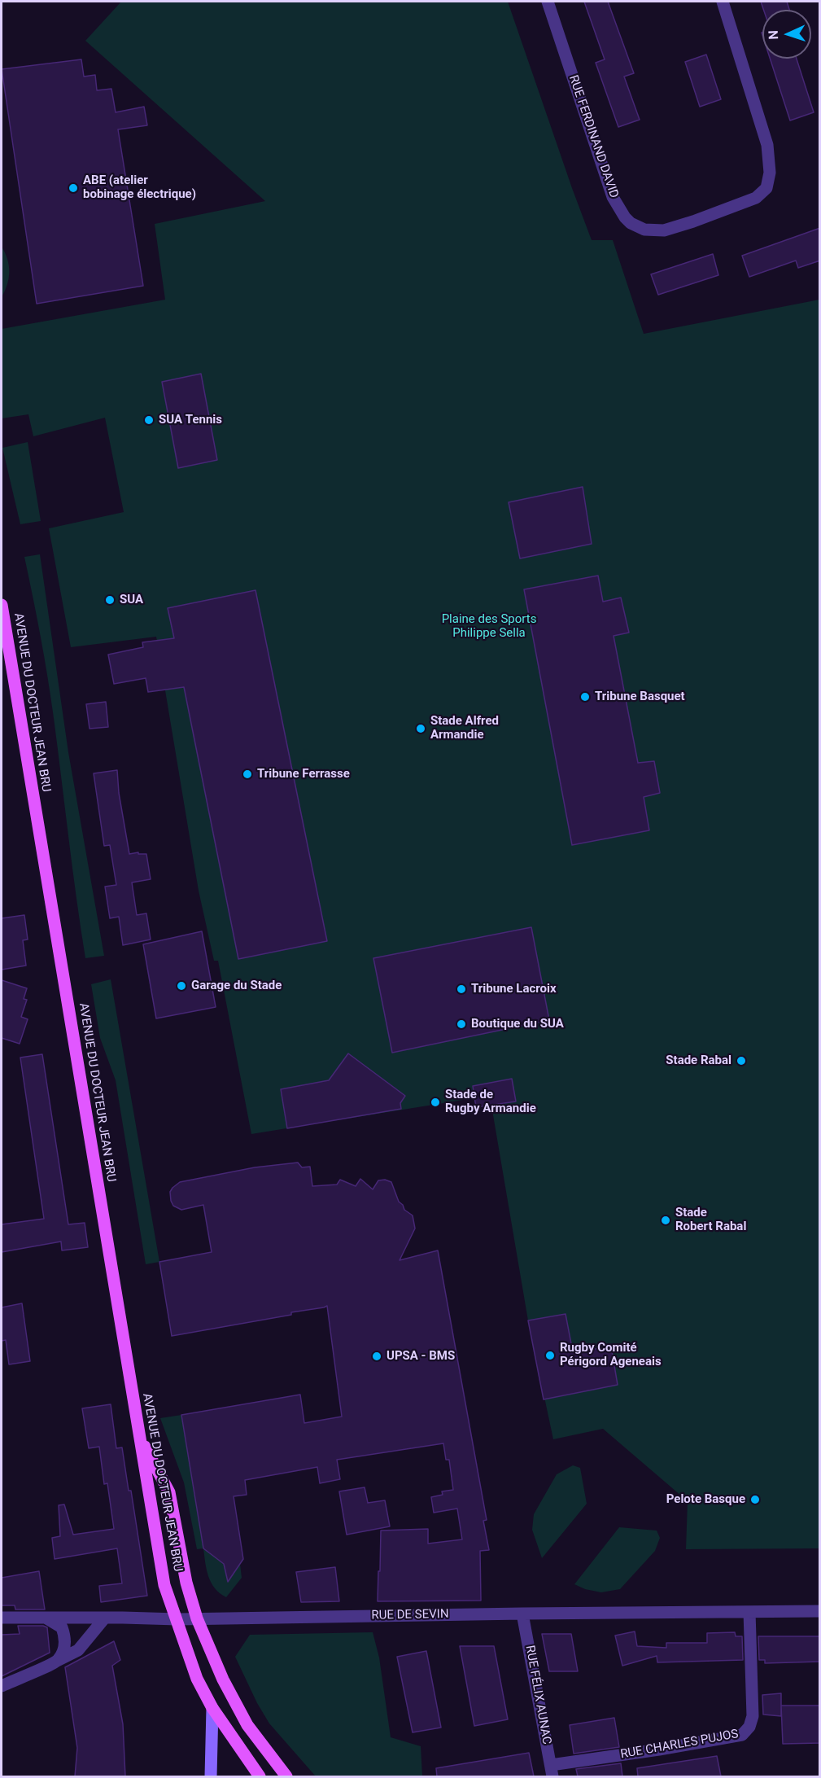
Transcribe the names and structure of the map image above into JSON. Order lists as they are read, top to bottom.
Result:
{
  "streets": {
    "main road": ["AVENUE DU DOCTEUR JEAN BRU"],
    "street": [
      "RUE FERDINAND DAVID",
      "RUE DE SEVIN",
      "RUE FÉLIX AUNAC",
      "RUE CHARLES PUJOS"
    ]
  },
  "crossings": [
    ["AVENUE DU DOCTEUR JEAN BRU", "RUE DE SEVIN"],
    ["RUE DE SEVIN", "RUE FÉLIX AUNAC"],
    ["RUE DE SEVIN", "RUE CHARLES PUJOS"],
    ["RUE FÉLIX AUNAC", "RUE CHARLES PUJOS"]
  ],
  "parks": ["Plaine des Sports Philippe Sella"],
  "places": [
    "ABE (atelier bobinage électrique)",
    "SUA Tennis",
    "SUA",
    "Tribune Basquet",
    "Stade Alfred Armandie",
    "Tribune Ferrasse",
    "Garage du Stade",
    "Tribune Lacroix",
    "Boutique du SUA",
    "Stade Rabal",
    "Stade de Rugby Armandie",
    "Stade Robert Rabal",
    "Rugby Comité Périgord Ageneais",
    "UPSA - BMS",
    "Pelote Basque"
  ],
  "north": "left"
}
